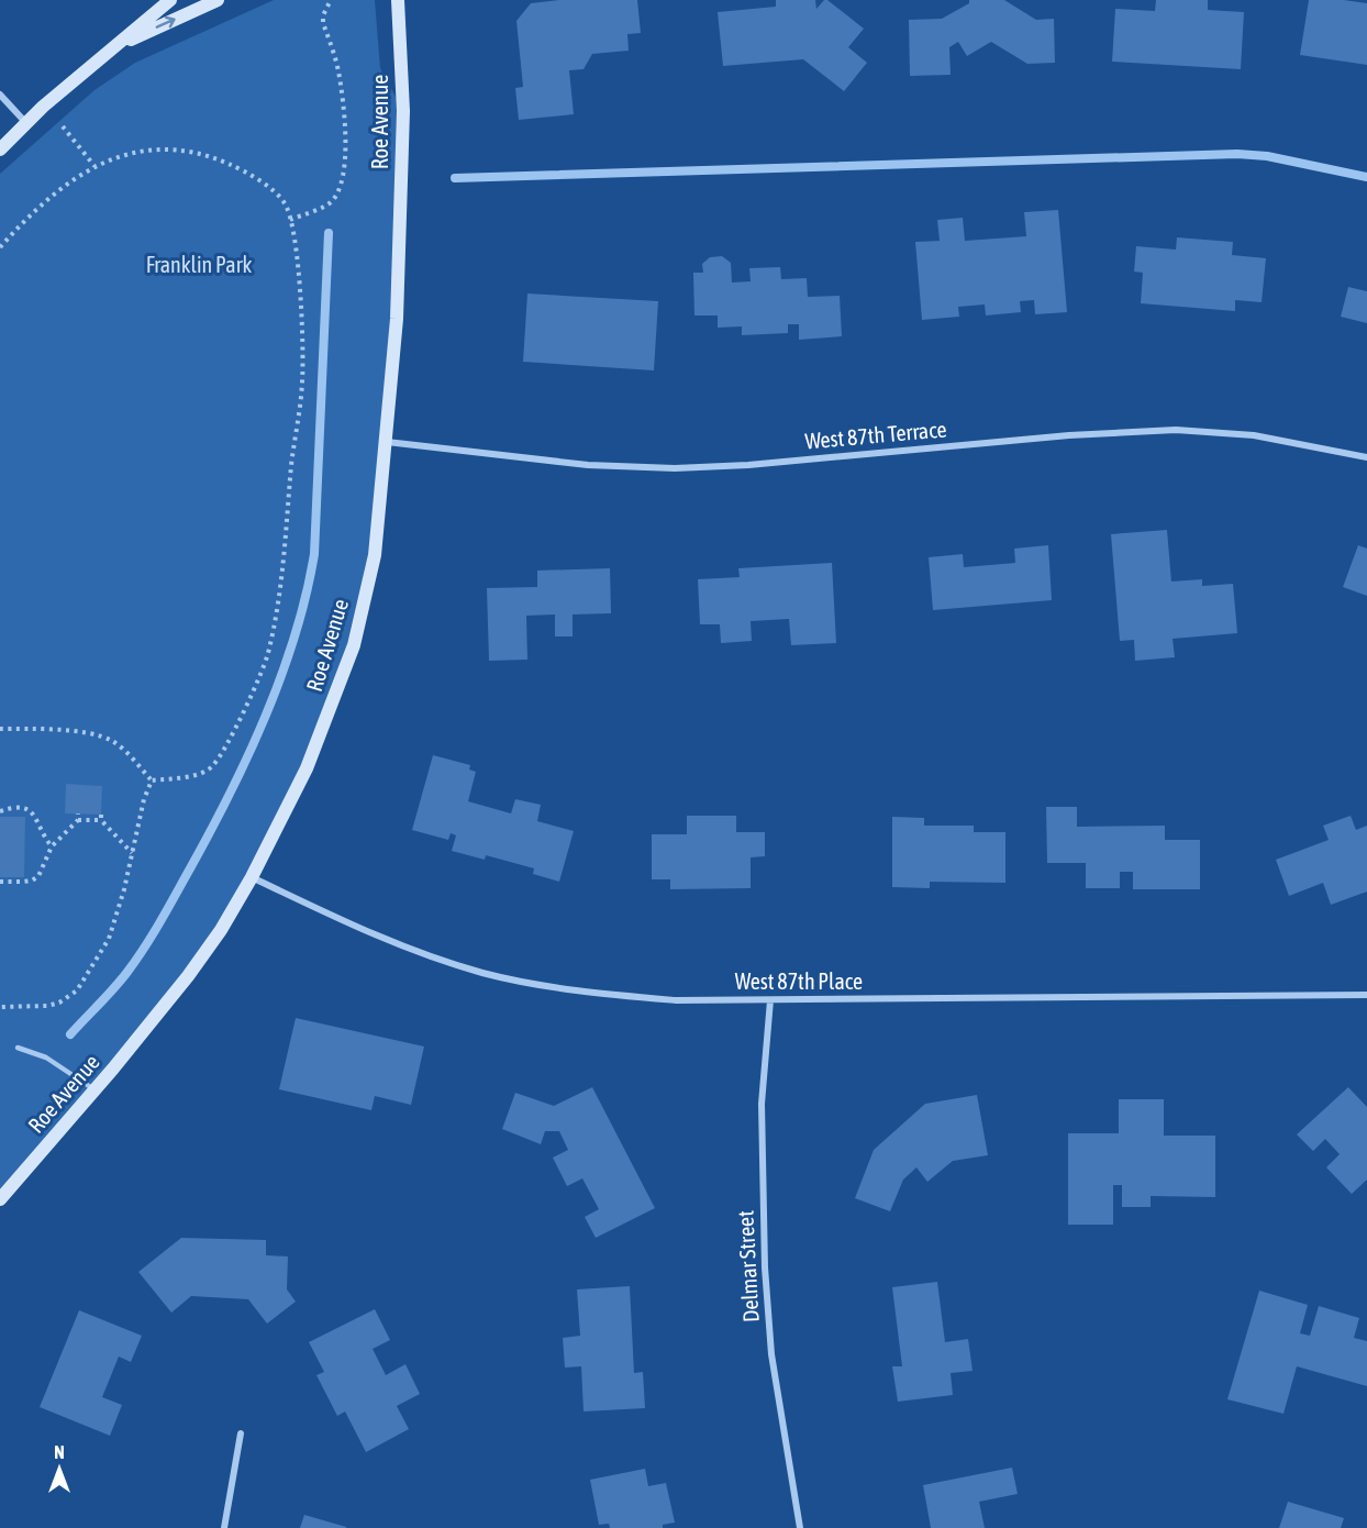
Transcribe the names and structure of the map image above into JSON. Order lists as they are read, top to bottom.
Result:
{
  "streets": {
    "main road": ["Roe Avenue"],
    "street": ["West 87th Terrace", "West 87th Place", "Delmar Street"]
  },
  "crossings": [
    ["Roe Avenue", "West 87th Terrace"],
    ["Roe Avenue", "West 87th Place"],
    ["West 87th Place", "Delmar Street"]
  ],
  "parks": ["Franklin Park"],
  "north": "top"
}
